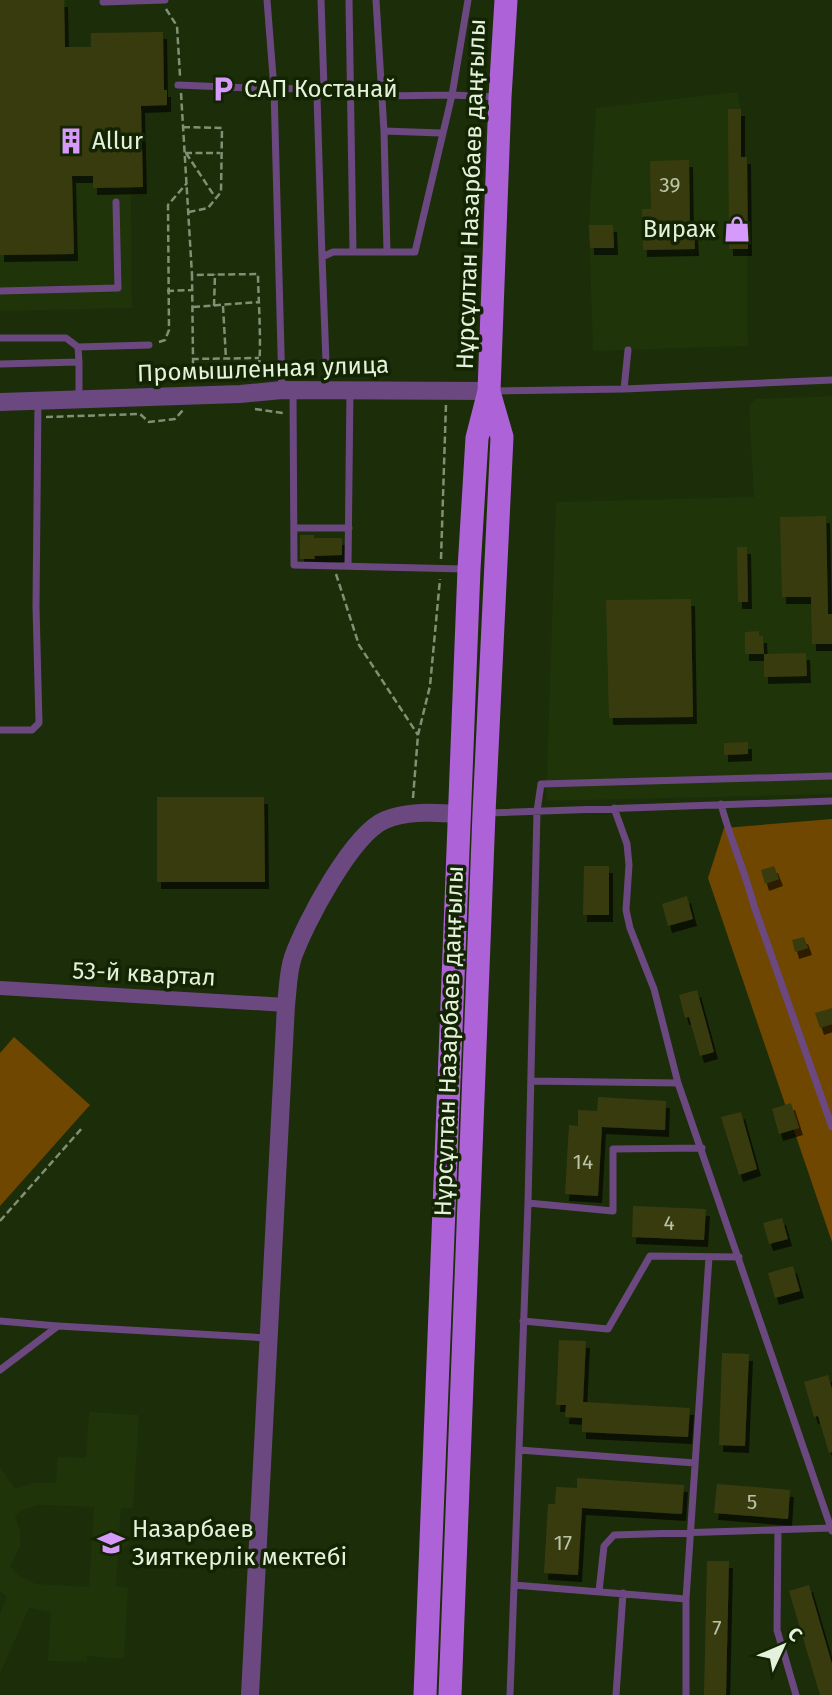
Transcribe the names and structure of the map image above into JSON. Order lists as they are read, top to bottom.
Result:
{
  "streets": {
    "main road": ["Нұрсұлтан Назарбаев даңғылы"],
    "street": ["Промышленная улица", "53-й квартал"]
  },
  "crossings": [
    ["Нұрсұлтан Назарбаев даңғылы", "Промышленная улица"]
  ],
  "places": {
    "parking": ["САП Костанай"],
    "building": ["Allur"],
    "shop": ["Вираж"],
    "school or university": ["Назарбаев Зияткерлік мектебі"]
  },
  "house_numbers": [
    "39",
    "14",
    "4",
    "5",
    "17",
    "7"
  ],
  "north": "top right"
}
